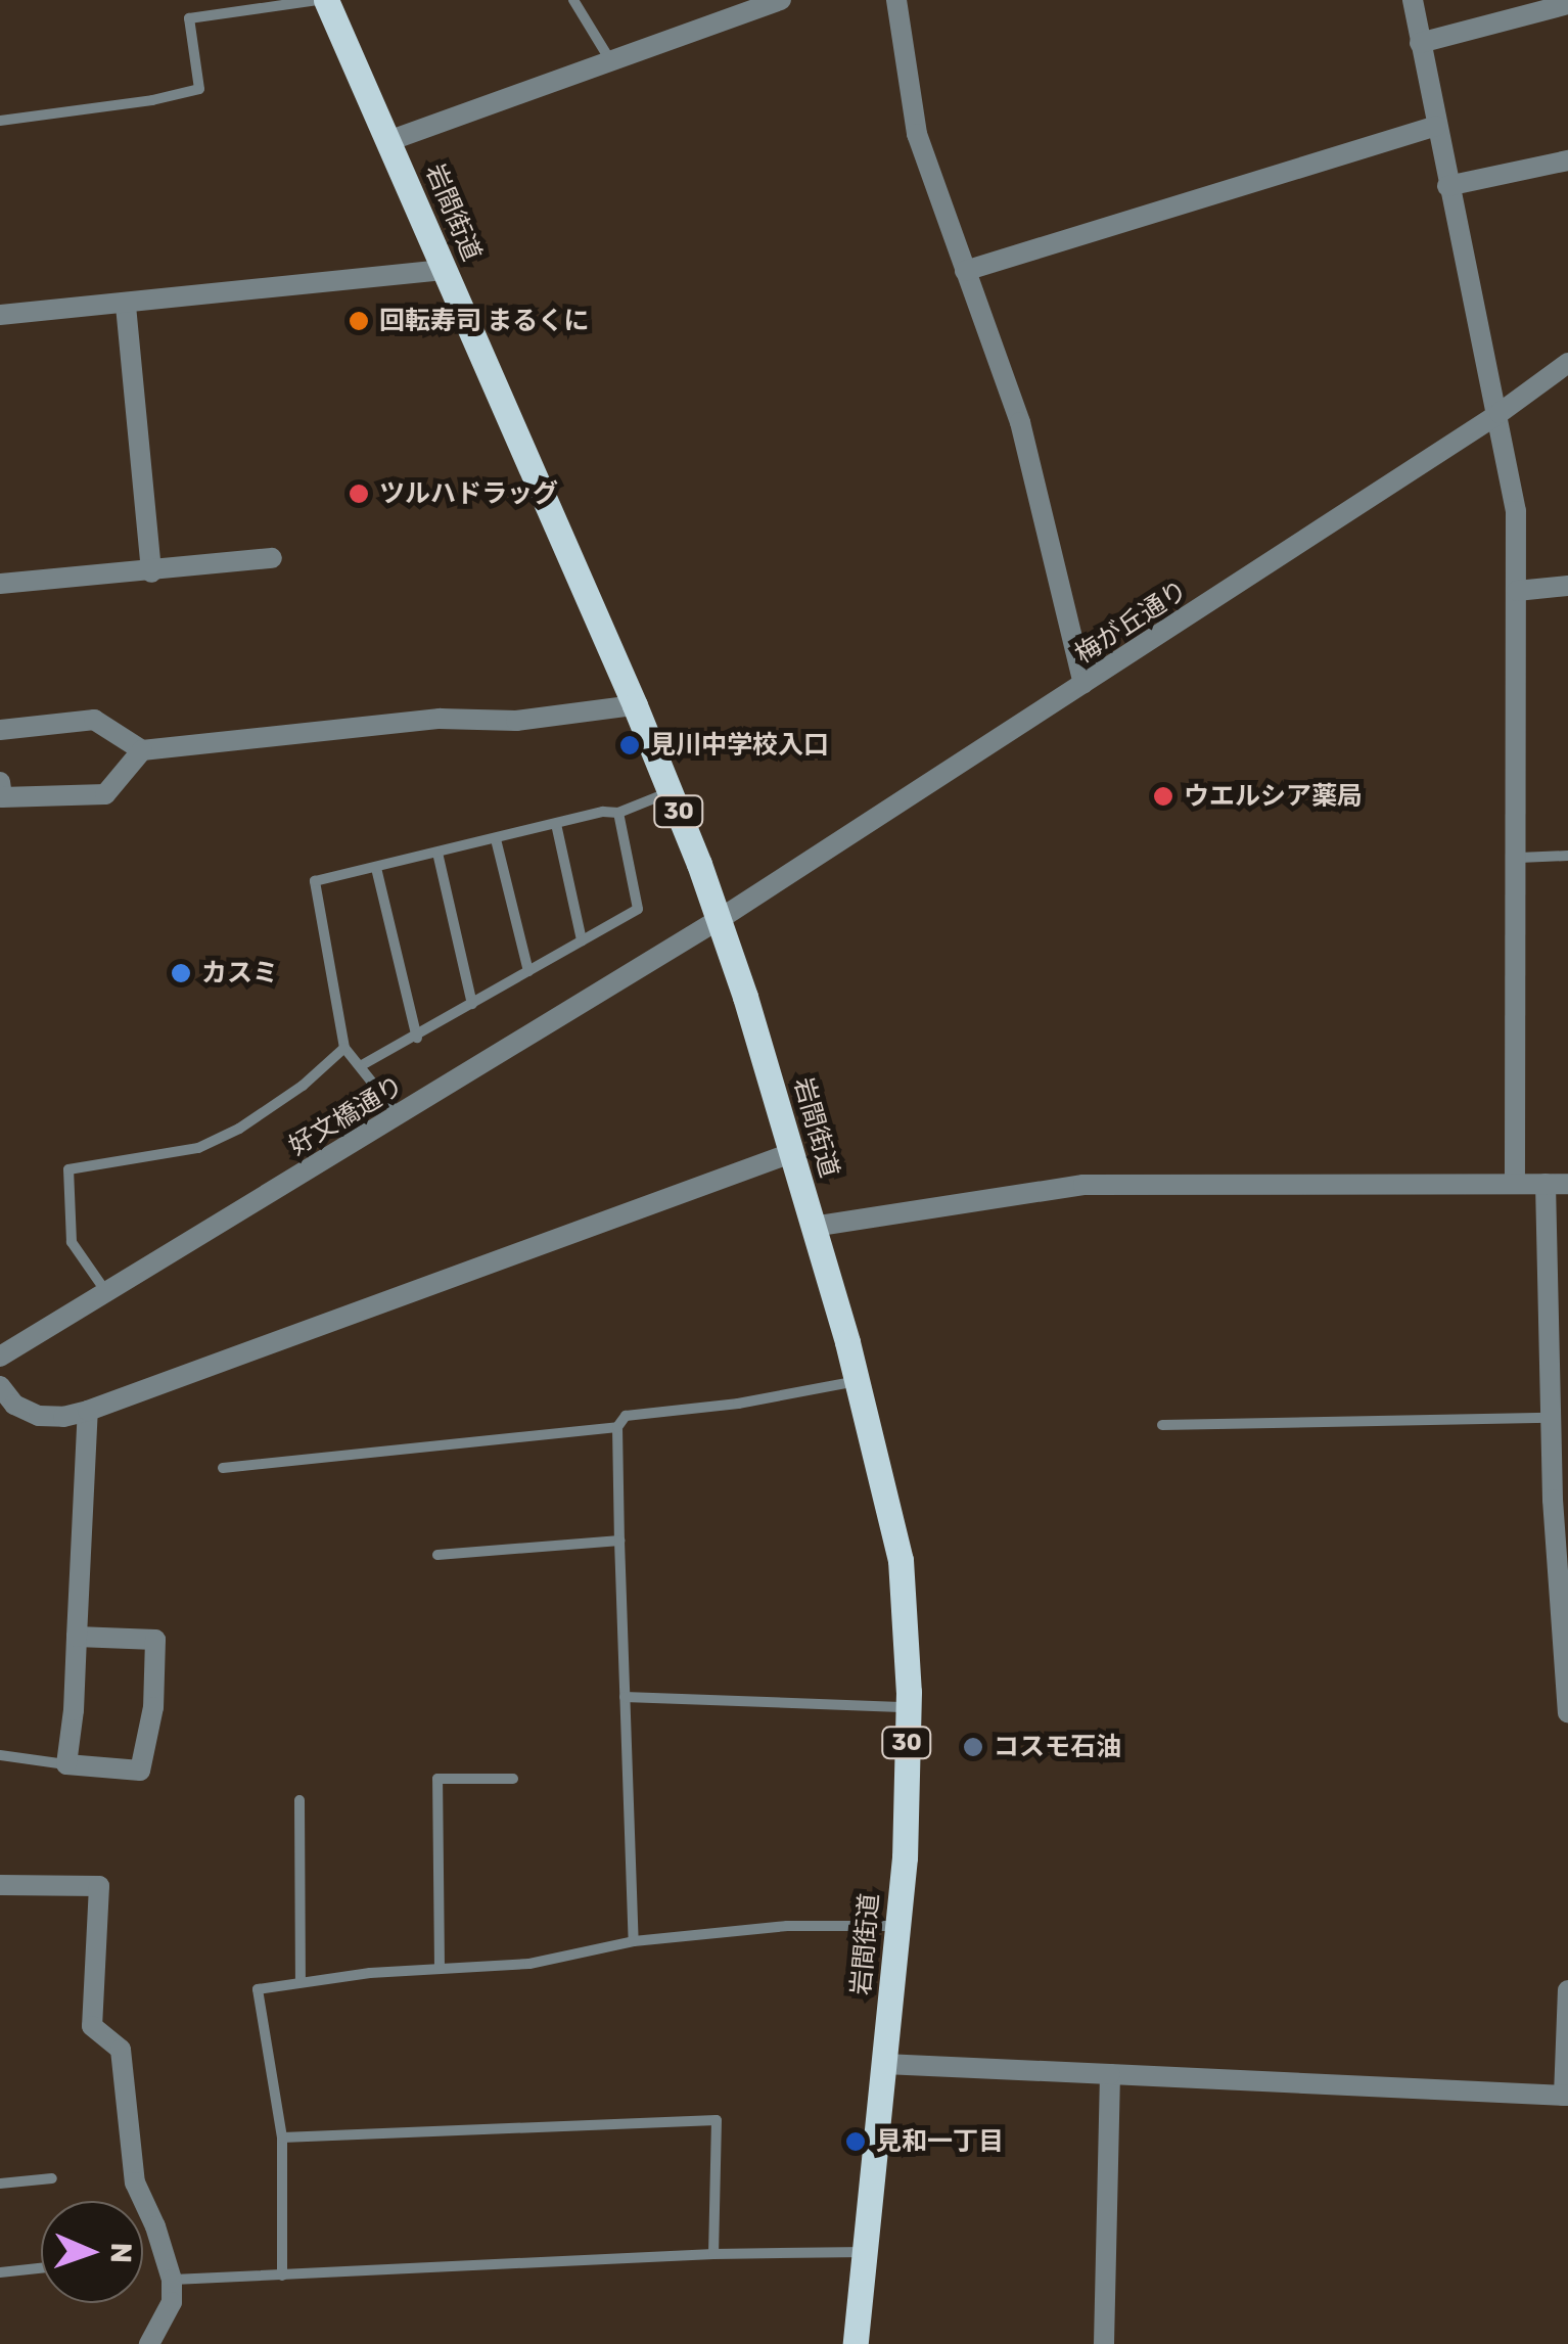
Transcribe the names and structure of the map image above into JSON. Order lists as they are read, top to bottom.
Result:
{
  "streets": {
    "main road": ["岩間街道", "30"],
    "street": ["梅が丘通り", "好文橋通り"]
  },
  "crossings": [
    ["岩間街道", "梅が丘通り"],
    ["岩間街道", "好文橋通り"],
    ["梅が丘通り", "好文橋通り"]
  ],
  "places": [
    "回転寿司 まるくに",
    "ツルハドラッグ",
    "見川中学校入口",
    "ウエルシア薬局",
    "カスミ",
    "コスモ石油",
    "見和一丁目"
  ],
  "north": "right"
}
